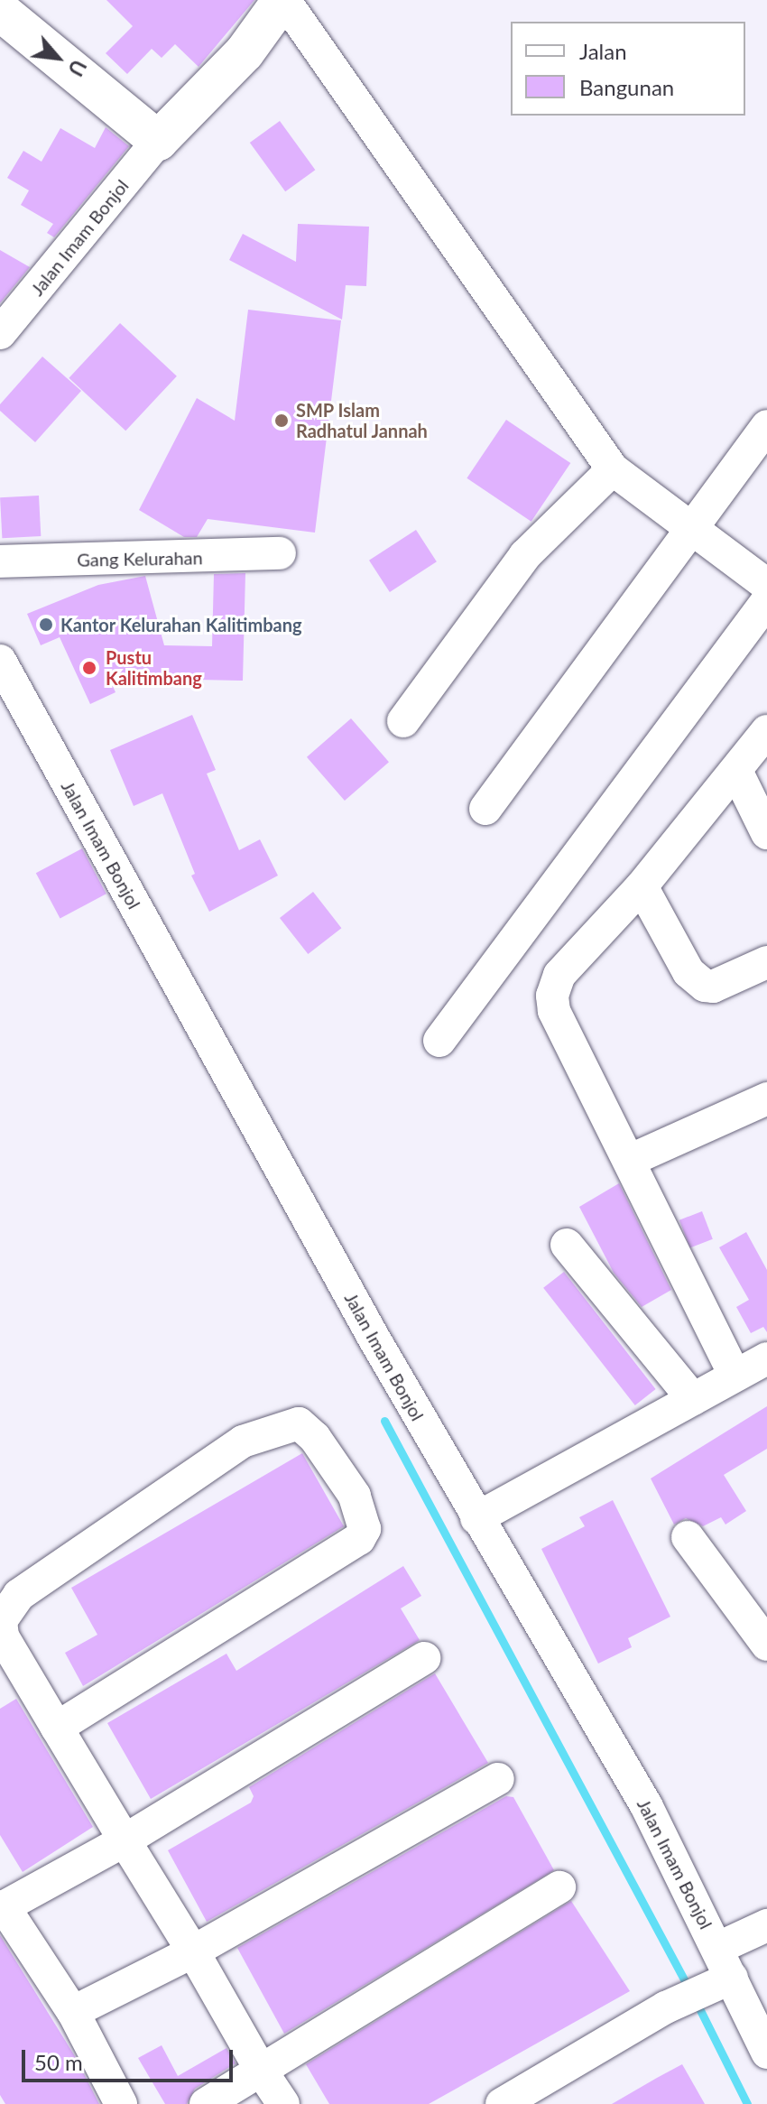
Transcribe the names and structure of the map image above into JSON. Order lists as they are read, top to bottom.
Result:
{
  "streets": {
    "street": ["Jalan Imam Bonjol", "Gang Kelurahan"]
  },
  "places": ["SMP Islam Radhatul Jannah", "Kantor Kelurahan Kalitimbang", "Pustu Kalitimbang"],
  "legend": ["Jalan", "Bangunan"],
  "scale_bar": "50 m",
  "north": "bottom right"
}
